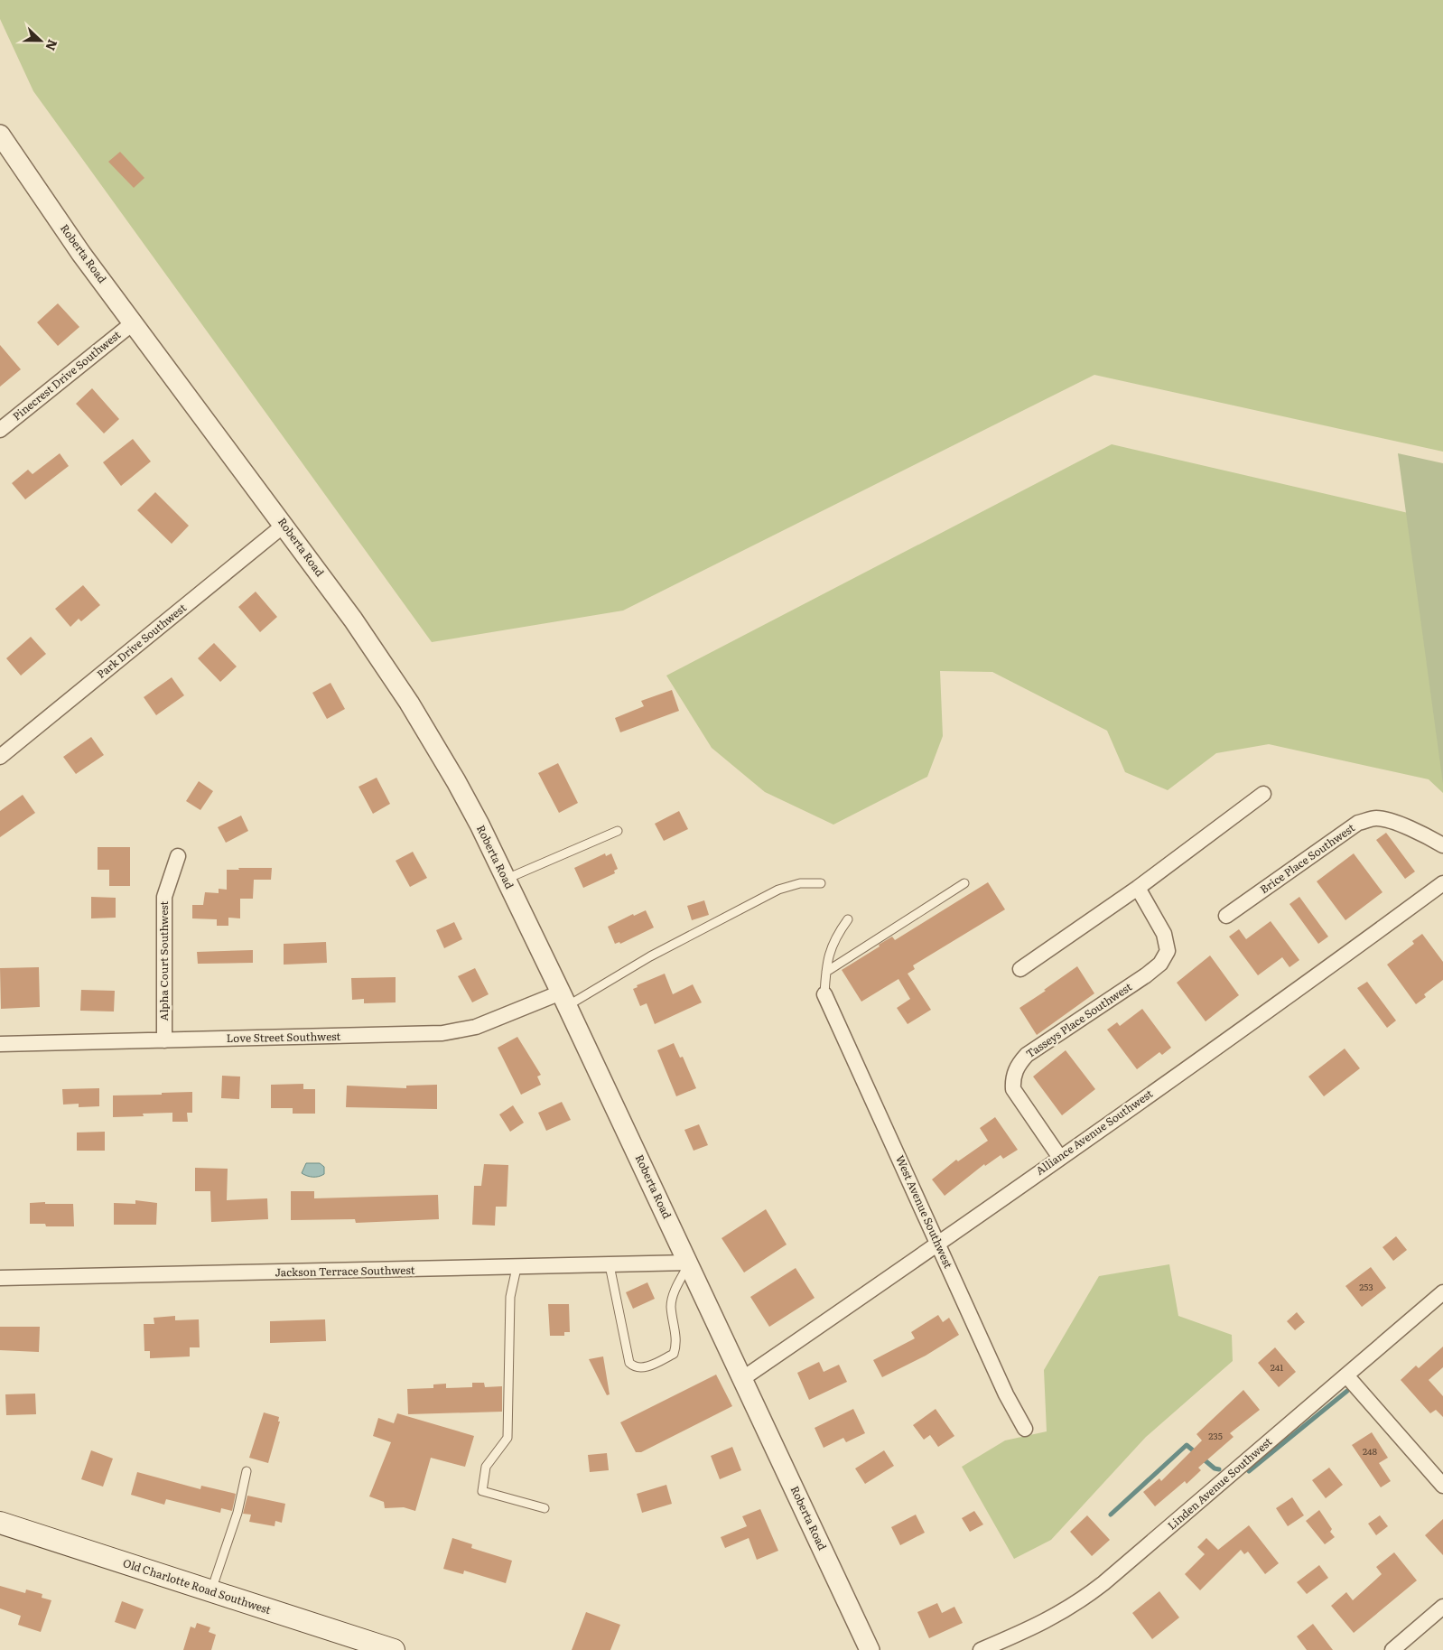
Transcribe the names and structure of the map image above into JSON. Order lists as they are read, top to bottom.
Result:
{
  "streets": {
    "main road": ["Old Charlotte Road Southwest"],
    "street": [
      "Roberta Road",
      "Pinecrest Drive Southwest",
      "Park Drive Southwest",
      "Brice Place Southwest",
      "Alpha Court Southwest",
      "Tasseys Place Southwest",
      "Love Street Southwest",
      "Alliance Avenue Southwest",
      "West Avenue Southwest",
      "Jackson Terrace Southwest",
      "Linden Avenue Southwest"
    ]
  },
  "crossings": [
    ["Roberta Road", "Pinecrest Drive Southwest"],
    ["Roberta Road", "Park Drive Southwest"],
    ["Roberta Road", "Love Street Southwest"],
    ["Roberta Road", "Alliance Avenue Southwest"],
    ["Roberta Road", "Jackson Terrace Southwest"],
    ["Alpha Court Southwest", "Love Street Southwest"],
    ["Tasseys Place Southwest", "Alliance Avenue Southwest"],
    ["Alliance Avenue Southwest", "West Avenue Southwest"]
  ],
  "house_numbers": [
    "253",
    "241",
    "235",
    "248"
  ],
  "north": "right"
}
